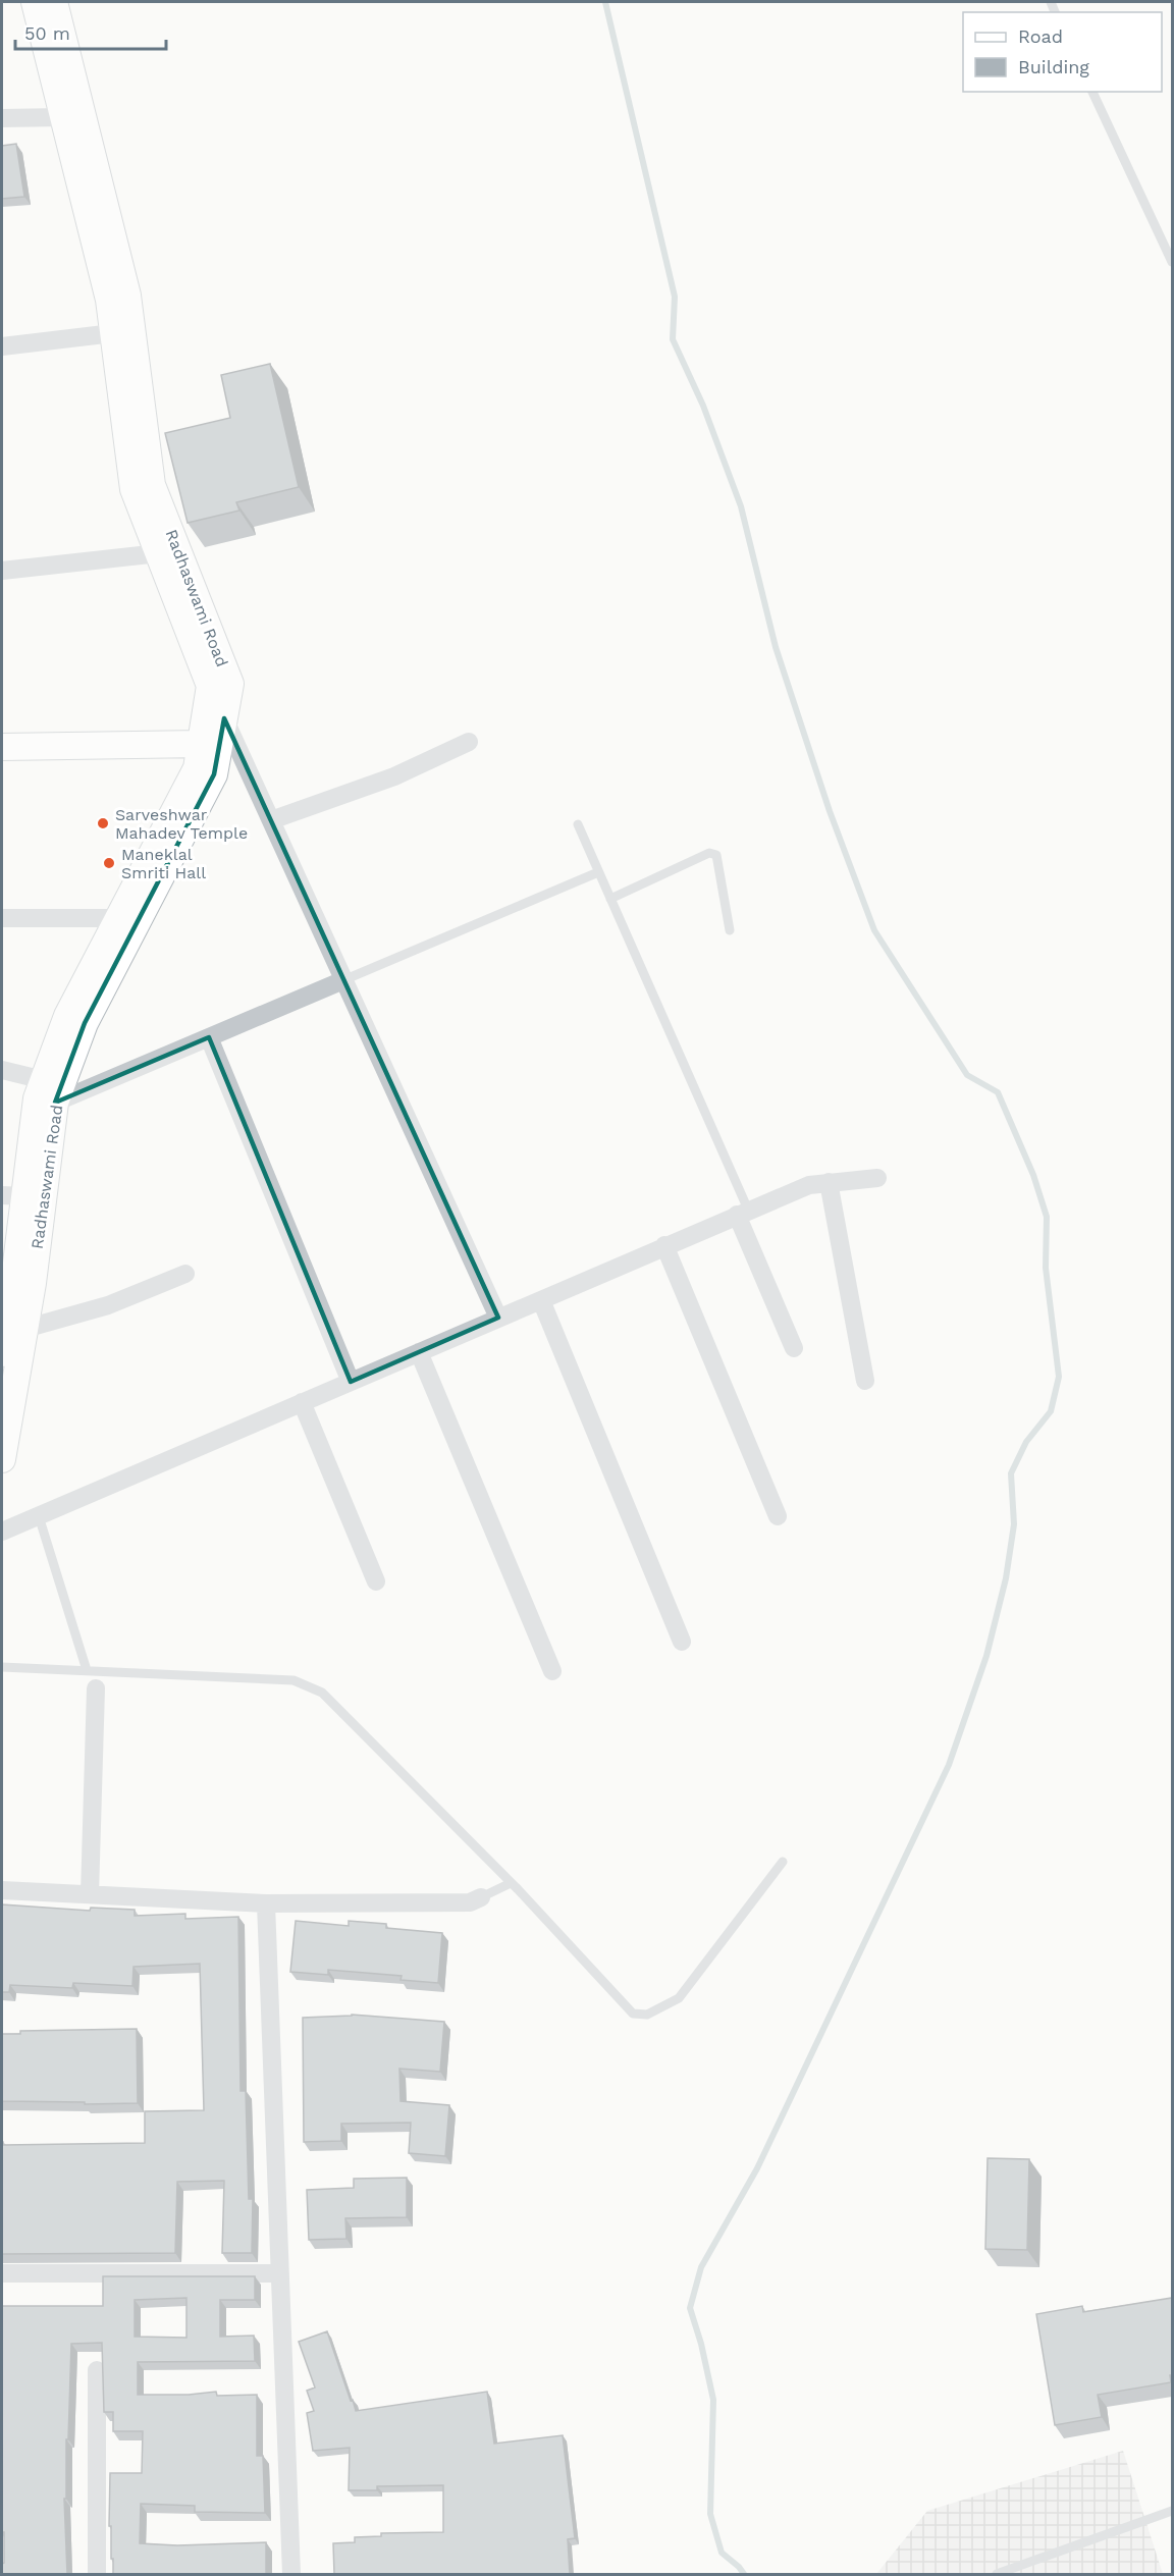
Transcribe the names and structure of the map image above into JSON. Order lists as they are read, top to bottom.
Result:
{
  "streets": {
    "street": ["Radhaswami Road"]
  },
  "places": ["Sarveshwar Mahadev Temple", "Maneklal Smriti Hall"],
  "legend": ["Road", "Building"],
  "scale_bar": "50 m"
}
